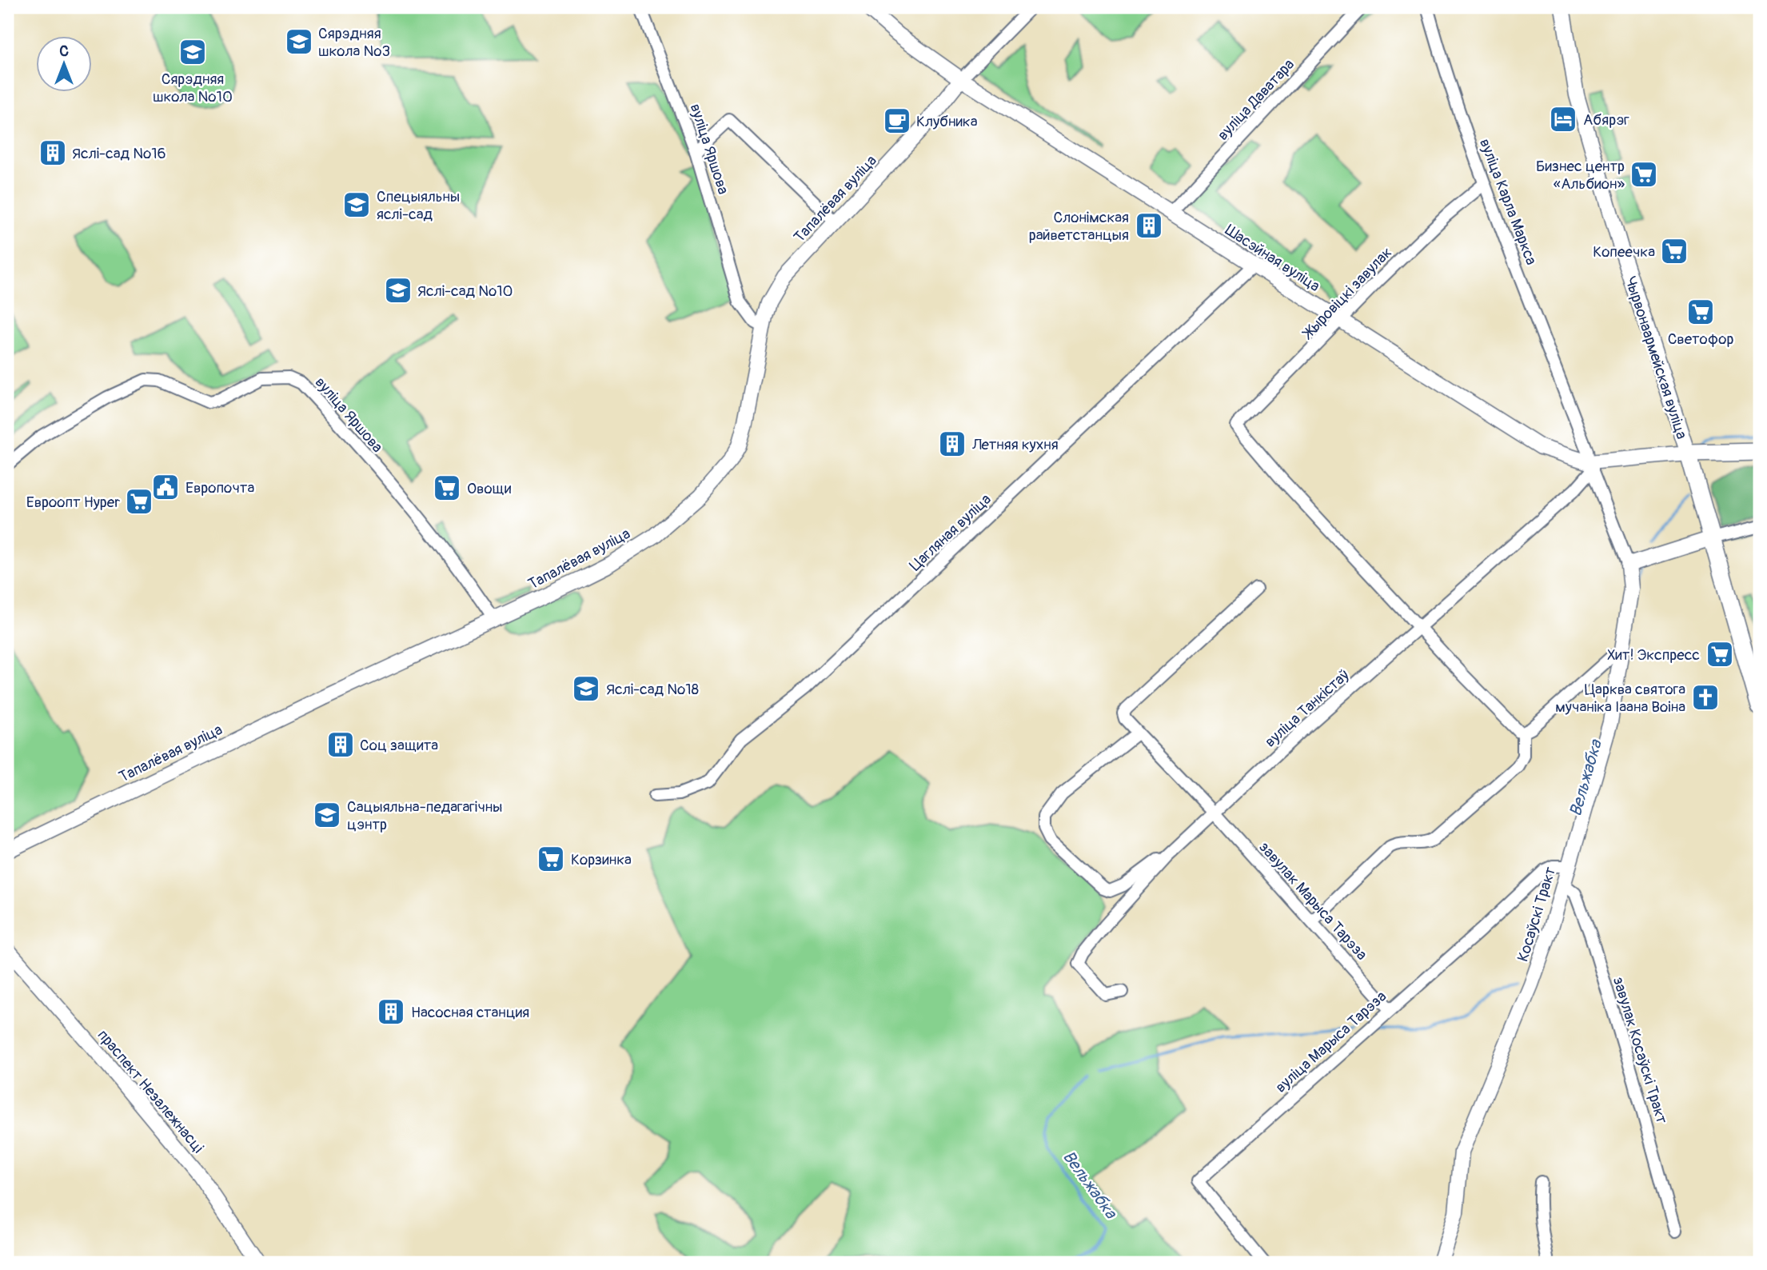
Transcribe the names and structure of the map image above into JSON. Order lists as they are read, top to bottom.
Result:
{
  "streets": {
    "highway": ["Чырвонаармейская вуліца"],
    "main road": [
      "Тапалёвая вуліца",
      "Шасэйная вуліца",
      "Косаўскі Тракт",
      "праспект Незалежнасці"
    ],
    "street": [
      "вуліца Даватара",
      "вуліца Яршова",
      "вуліца Карла Маркса",
      "Жыровіцкі завулак",
      "Цагляная вуліца",
      "вуліца Танкістаў",
      "завулак Марыса Тарэза",
      "вуліца Марыса Тарэза",
      "завулак Косаўскі Тракт"
    ]
  },
  "crossings": [
    ["вуліца Даватара", "Шасэйная вуліца"],
    ["вуліца Яршова", "Тапалёвая вуліца"],
    ["Тапалёвая вуліца", "Шасэйная вуліца"],
    ["вуліца Карла Маркса", "Шасэйная вуліца"],
    ["вуліца Карла Маркса", "Жыровіцкі завулак"],
    ["вуліца Карла Маркса", "вуліца Танкістаў"],
    ["вуліца Карла Маркса", "Косаўскі Тракт"],
    ["Шасэйная вуліца", "Жыровіцкі завулак"],
    ["Шасэйная вуліца", "Чырвонаармейская вуліца"],
    ["Шасэйная вуліца", "Цагляная вуліца"],
    ["Шасэйная вуліца", "вуліца Танкістаў"],
    ["Шасэйная вуліца", "Косаўскі Тракт"],
    ["Жыровіцкі завулак", "вуліца Танкістаў"],
    ["вуліца Танкістаў", "завулак Марыса Тарэза"],
    ["вуліца Танкістаў", "Косаўскі Тракт"],
    ["завулак Марыса Тарэза", "вуліца Марыса Тарэза"],
    ["Косаўскі Тракт", "вуліца Марыса Тарэза"],
    ["Косаўскі Тракт", "завулак Косаўскі Тракт"]
  ],
  "water": ["Вельжабка"],
  "places": {
    "school or university": [
      "Сярэдняя школа №3",
      "Сярэдняя школа №10",
      "Спецыяльны яслі-сад",
      "Яслі-сад №10",
      "Яслі-сад №18",
      "Сацыяльна-педагагічны цэнтр"
    ],
    "hotel": ["Абярэг"],
    "cafe": ["Клубника"],
    "building": [
      "Яслі-сад №16",
      "Слонімская райветстанцыя",
      "Летняя кухня",
      "Соц защита",
      "Насосная станция"
    ],
    "supermarket": [
      "Бизнес центр «Альбион»",
      "Копеечка",
      "Светофор",
      "Овощи",
      "Евроопт Hyper",
      "Хит! Экспресс",
      "Корзинка"
    ],
    "public building": ["Европочта"],
    "church": ["Царква святога мучаніка Іаана Воіна"]
  },
  "north": "top"
}
